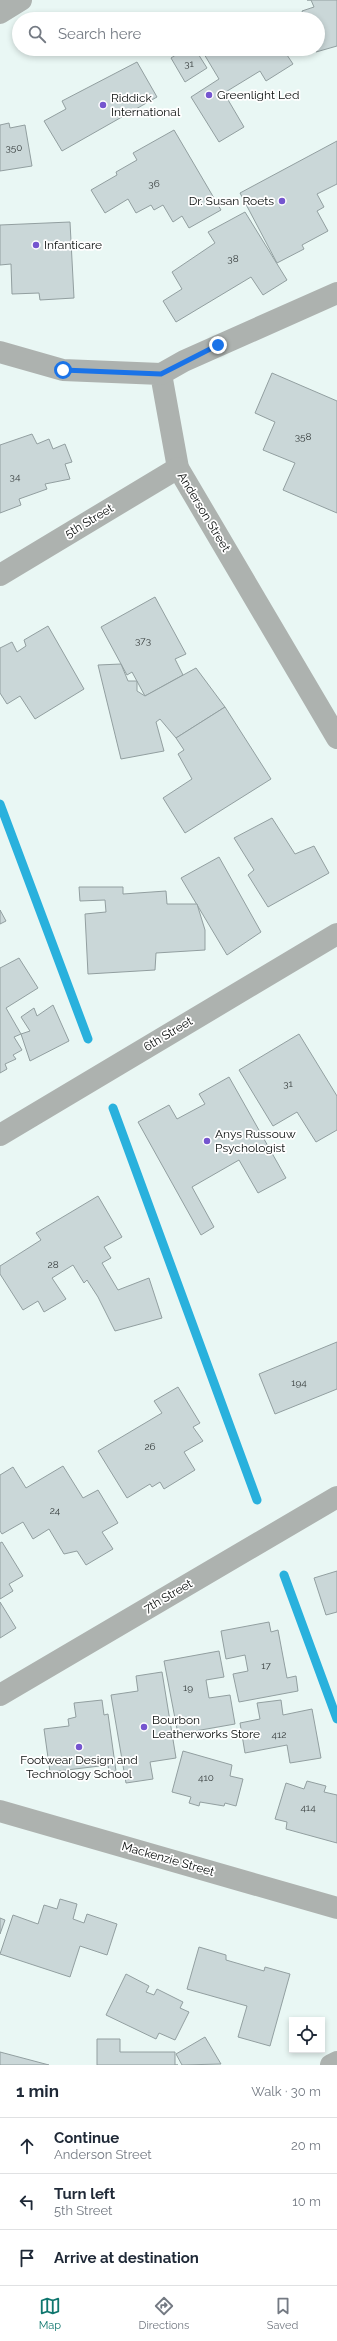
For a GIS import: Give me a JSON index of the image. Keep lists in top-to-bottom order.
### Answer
{
  "streets": {
    "street": [
      "Anderson Street",
      "5th Street",
      "6th Street",
      "7th Street",
      "Mackenzie Street"
    ]
  },
  "crossings": [
    ["Anderson Street", "5th Street"]
  ],
  "places": [
    "Greenlight Led",
    "Riddick International",
    "Dr. Susan Roets",
    "Infanticare",
    "Anys Russouw Psychologist",
    "Bourbon Leatherworks Store",
    "Footwear Design and Technology School"
  ],
  "house_numbers": [
    "31",
    "350",
    "36",
    "38",
    "358",
    "34",
    "373",
    "31",
    "28",
    "194",
    "26",
    "24",
    "17",
    "19",
    "412",
    "410",
    "414"
  ],
  "page": {
    "search": "Search here",
    "heading": ["1 min", "Walk · 30 m"],
    "list": [
      ["Continue", "Anderson Street", "20 m"],
      ["Turn left", "5th Street", "10 m"],
      "Arrive at destination"
    ],
    "nav": ["Map", "Directions", "Saved"]
  }
}
